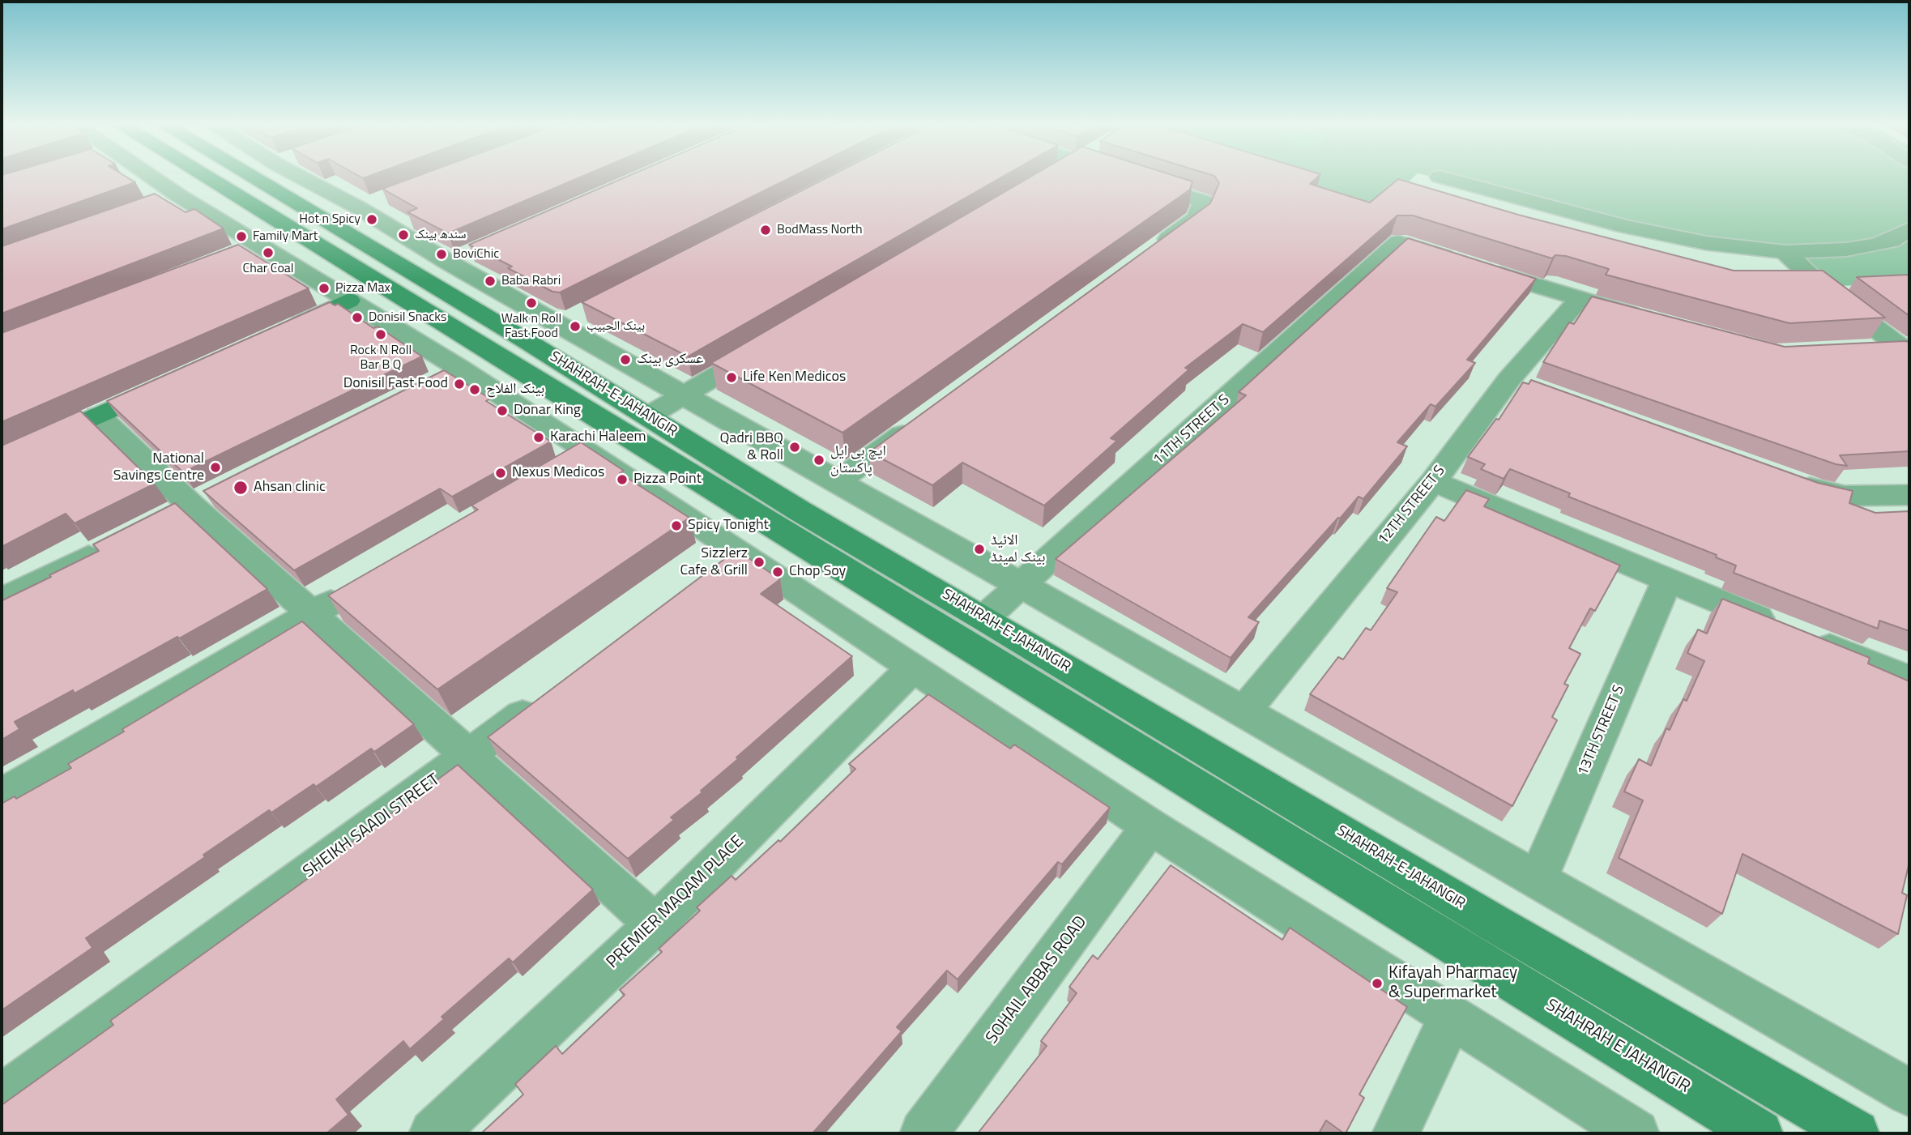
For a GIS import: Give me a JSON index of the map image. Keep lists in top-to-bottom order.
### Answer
{
  "streets": {
    "main road": ["SHAHRAH-E-JAHANGIR", "SHAHRAH E JAHANGIR"],
    "street": [
      "11TH STREET S",
      "12TH STREET S",
      "13TH STREET S",
      "SHEIKH SAADI STREET",
      "PREMIER MAQAM PLACE",
      "SOHAIL ABBAS ROAD"
    ]
  },
  "crossings": [
    ["SHAHRAH-E-JAHANGIR", "11TH STREET S"],
    ["SHAHRAH-E-JAHANGIR", "SHAHRAH E JAHANGIR"],
    ["11TH STREET S", "12TH STREET S"]
  ],
  "places": [
    "Hot n Spicy",
    "BodMass North",
    "سندھ بینک",
    "Family Mart",
    "Char Coal",
    "BoviChic",
    "Baba Rabri",
    "Pizza Max",
    "Walk n Roll Fast Food",
    "Donisil Snacks",
    "بينک الحبيب",
    "Rock N Roll Bar B Q",
    "عسکری بینک",
    "Life Ken Medicos",
    "Donisil Fast Food",
    "بینک الفلاح",
    "Donar King",
    "Karachi Haleem",
    "Qadri BBQ & Roll",
    "ایچ بی ایل پاکستان",
    "National Savings Centre",
    "Nexus Medicos",
    "Pizza Point",
    "Ahsan clinic",
    "Spicy Tonight",
    "الائیڈ بینک لمیٹڈ",
    "Sizzlerz Cafe & Grill",
    "Chop Soy",
    "Kifayah Pharmacy & Supermarket"
  ]
}
